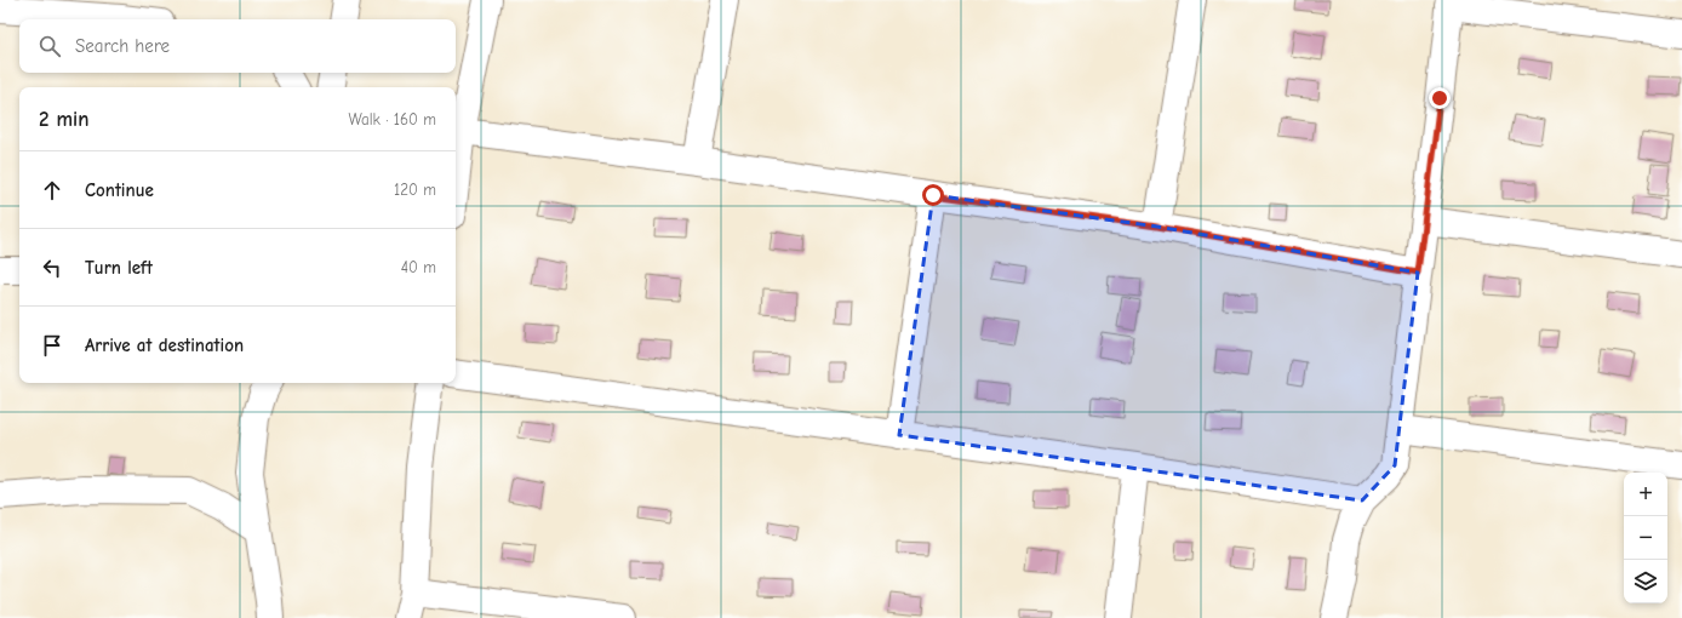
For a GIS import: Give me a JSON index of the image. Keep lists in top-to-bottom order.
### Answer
{
  "page": {
    "search": "Search here",
    "heading": ["2 min", "Walk · 160 m"],
    "list": [
      ["Continue", "120 m"],
      ["Turn left", "40 m"],
      "Arrive at destination"
    ],
    "map_buttons": ["+", "−"]
  }
}
